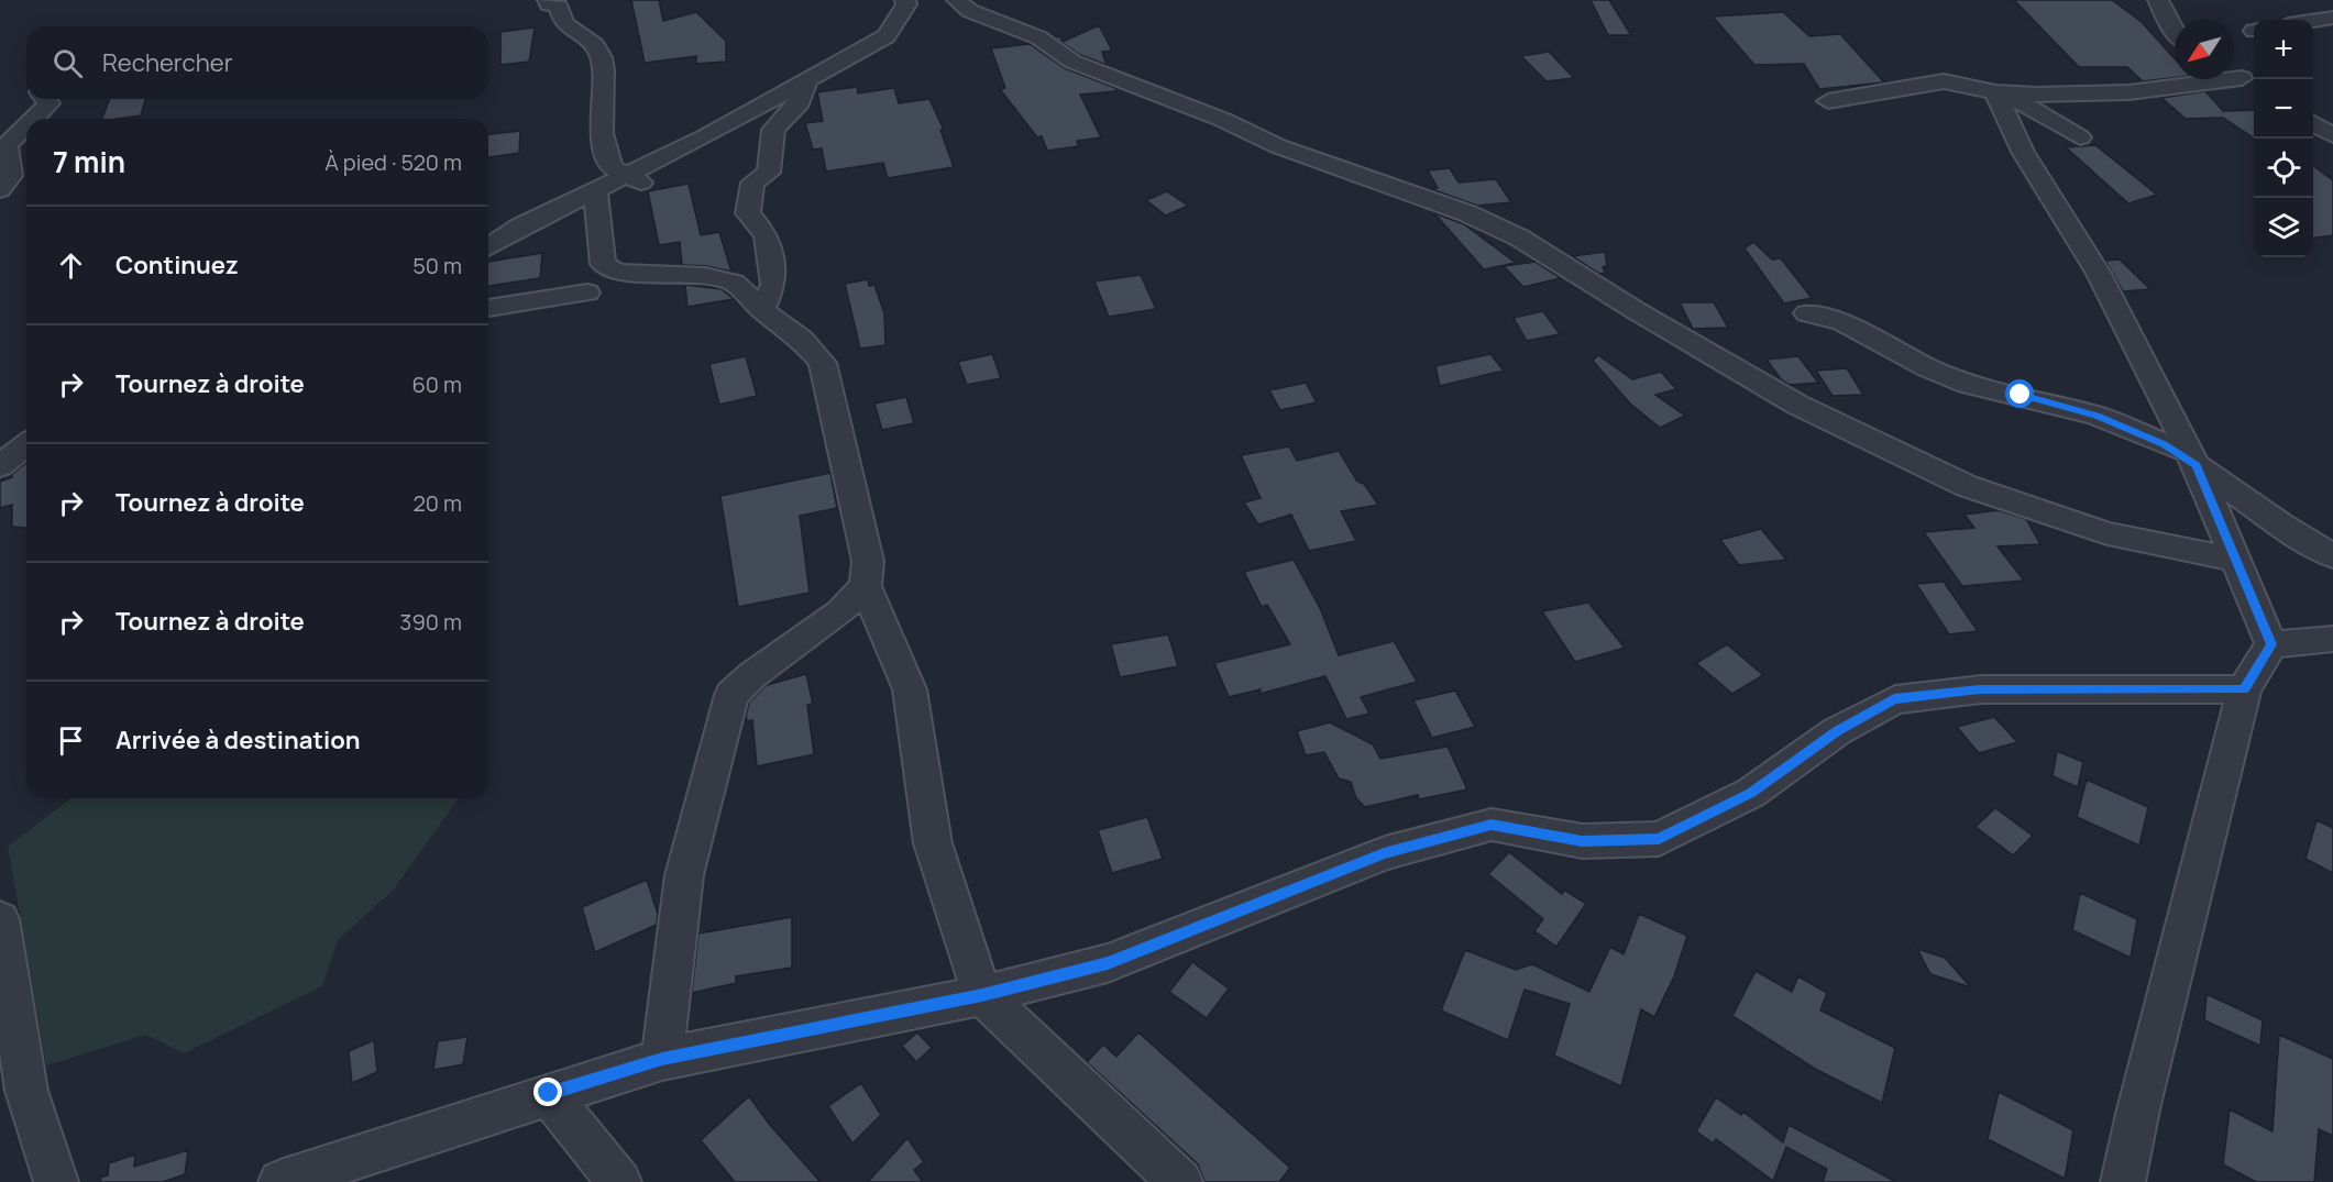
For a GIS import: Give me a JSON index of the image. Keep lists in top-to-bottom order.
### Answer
{
  "north": "bottom left",
  "page": {
    "map_buttons": ["+", "−"],
    "search": "Rechercher",
    "heading": ["7 min", "À pied · 520 m"],
    "list": [
      ["Continuez", "50 m"],
      ["Tournez à droite", "60 m"],
      ["Tournez à droite", "20 m"],
      ["Tournez à droite", "390 m"],
      "Arrivée à destination"
    ]
  }
}
